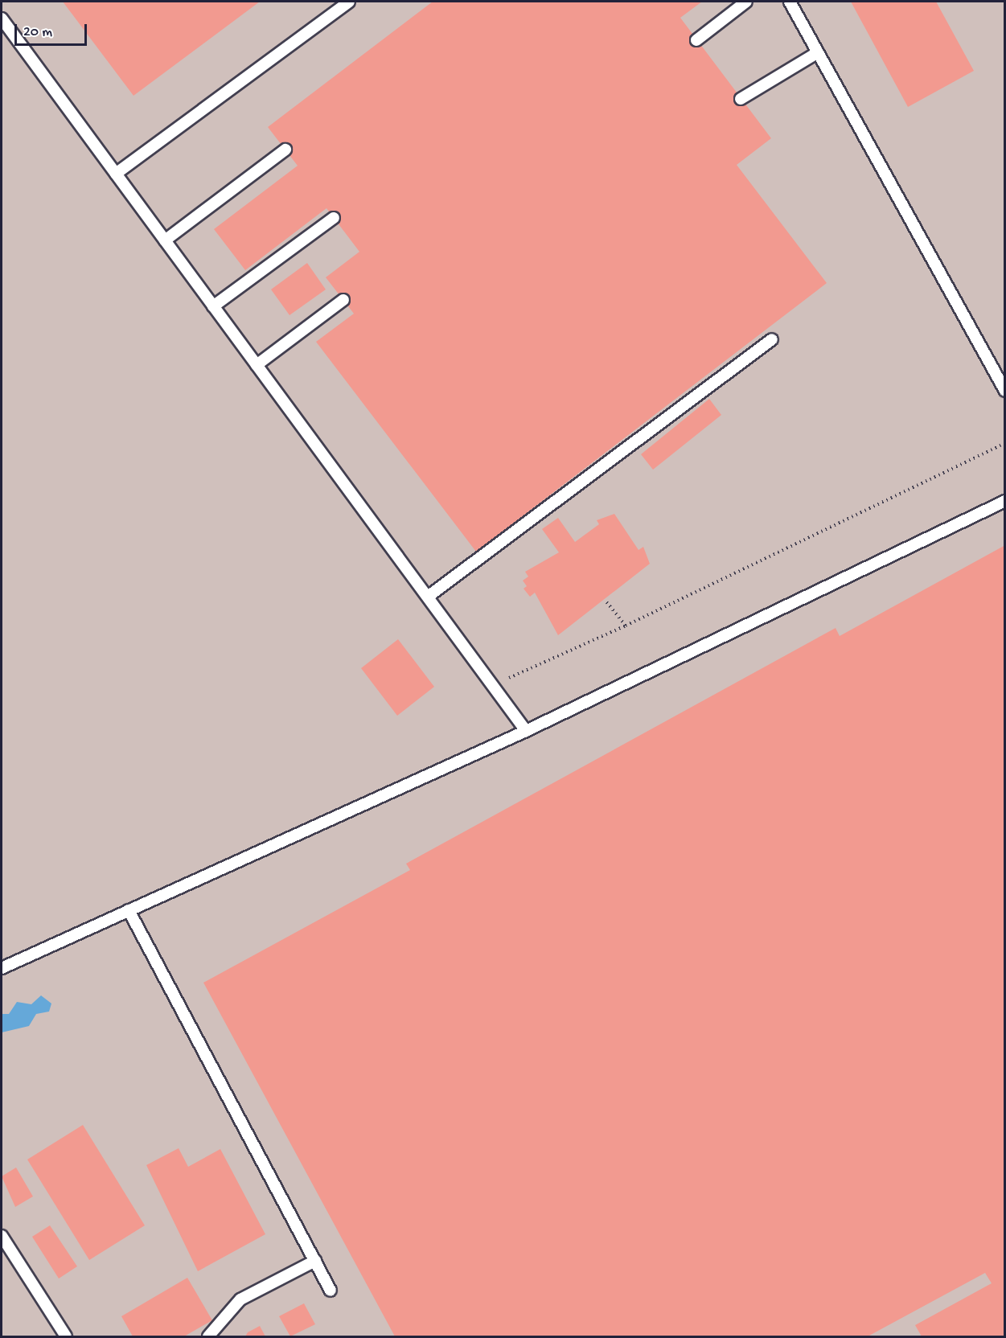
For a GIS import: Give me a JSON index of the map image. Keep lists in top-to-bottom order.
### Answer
{
  "scale_bar": "20 m"
}
